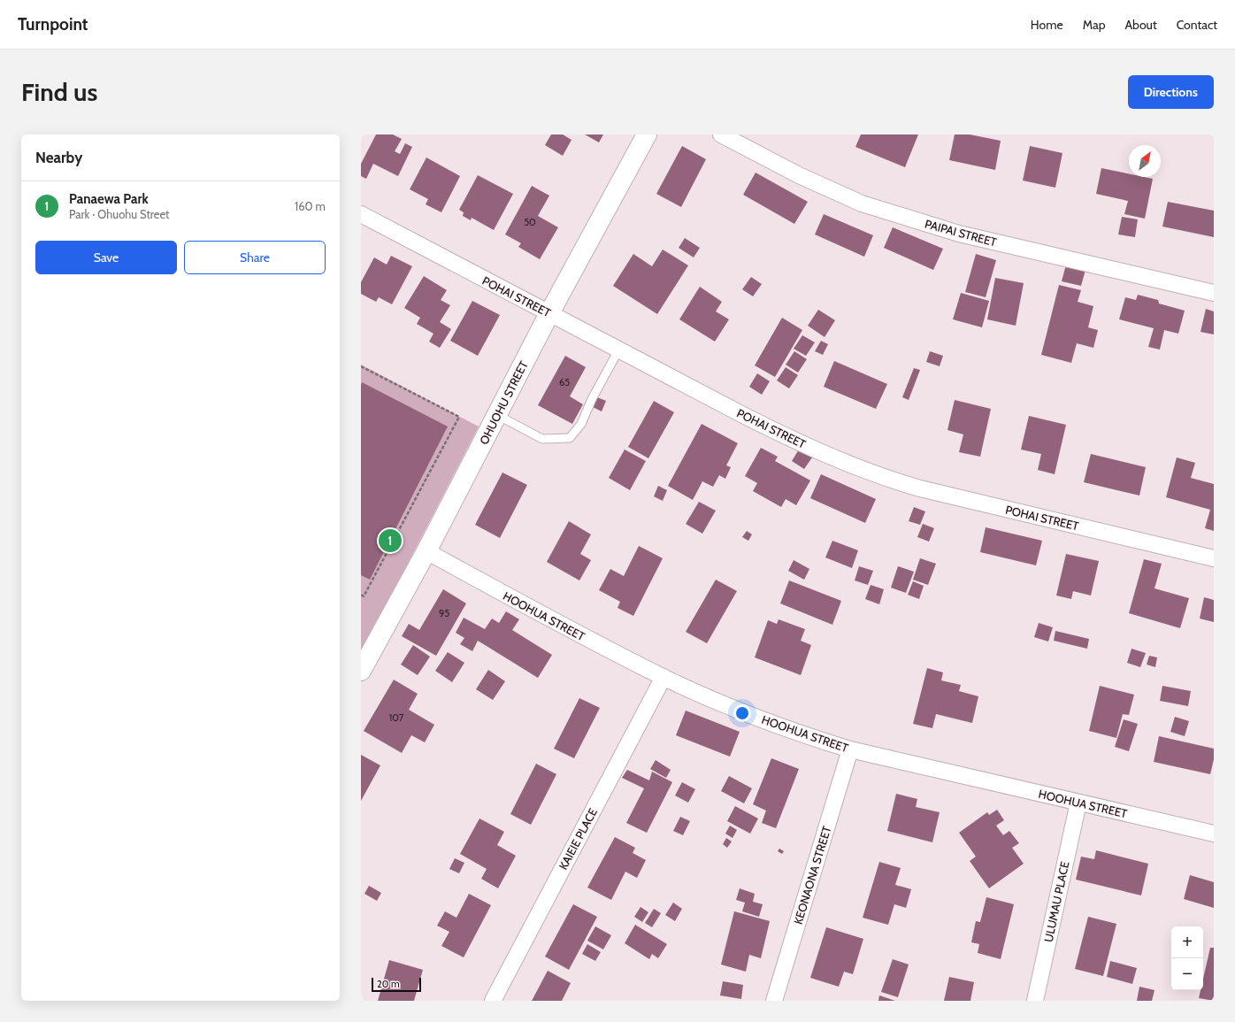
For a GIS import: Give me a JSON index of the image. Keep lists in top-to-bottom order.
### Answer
{
  "streets": {
    "street": [
      "PAIPAI STREET",
      "POHAI STREET",
      "OHUOHU STREET",
      "HOOHUA STREET",
      "KAIEIE PLACE",
      "KEONAONA STREET",
      "ULUMAU PLACE"
    ]
  },
  "crossings": [
    ["POHAI STREET", "OHUOHU STREET"],
    ["OHUOHU STREET", "HOOHUA STREET"],
    ["HOOHUA STREET", "KAIEIE PLACE"],
    ["HOOHUA STREET", "KEONAONA STREET"],
    ["HOOHUA STREET", "ULUMAU PLACE"]
  ],
  "house_numbers": [
    "50",
    "65",
    "95",
    "107"
  ],
  "scale_bar": "20 m",
  "north": "top right",
  "page": {
    "header": "Turnpoint",
    "nav": [
      "Home",
      "Map",
      "About",
      "Contact"
    ],
    "buttons": [
      "Directions",
      ["Save", "Share"]
    ],
    "title": "Find us",
    "heading": "Nearby",
    "list": [
      {
        "mark": "1",
        "name": "Panaewa Park",
        "note": "Park · Ohuohu Street",
        "value": "160 m"
      }
    ],
    "pins": "1",
    "map_buttons": ["+", "−"],
    "scale": "20 m"
  }
}
